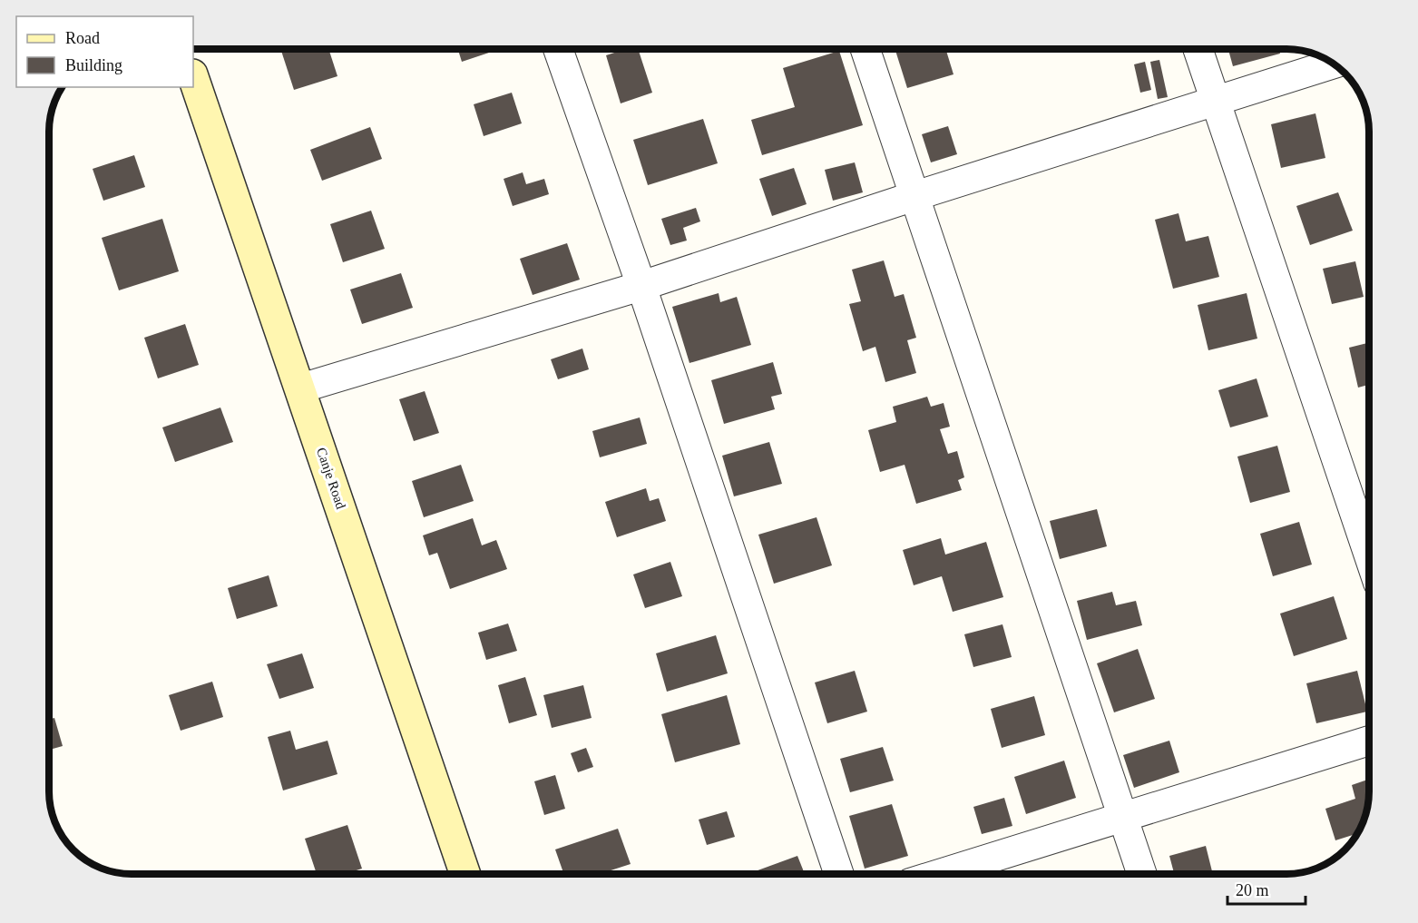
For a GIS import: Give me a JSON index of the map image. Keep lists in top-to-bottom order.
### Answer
{
  "streets": {
    "street": ["Canje Road"]
  },
  "legend": ["Road", "Building"],
  "scale_bar": "20 m"
}
